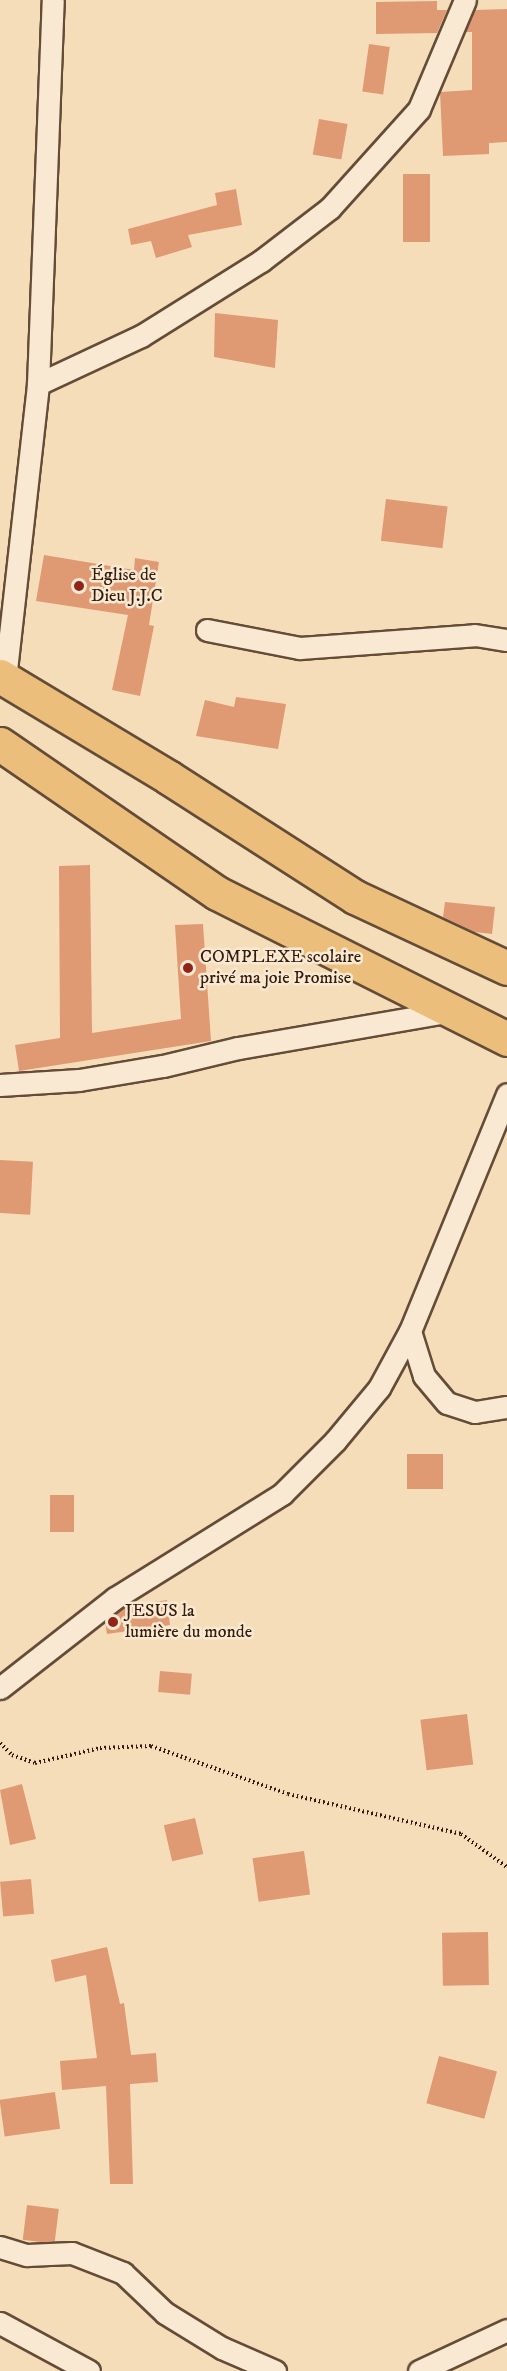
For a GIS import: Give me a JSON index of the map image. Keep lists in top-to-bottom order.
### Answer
{
  "places": ["Église de Dieu J.J.C", "COMPLEXE scolaire privé ma joie Promise", "JESUS la lumière du monde"]
}
